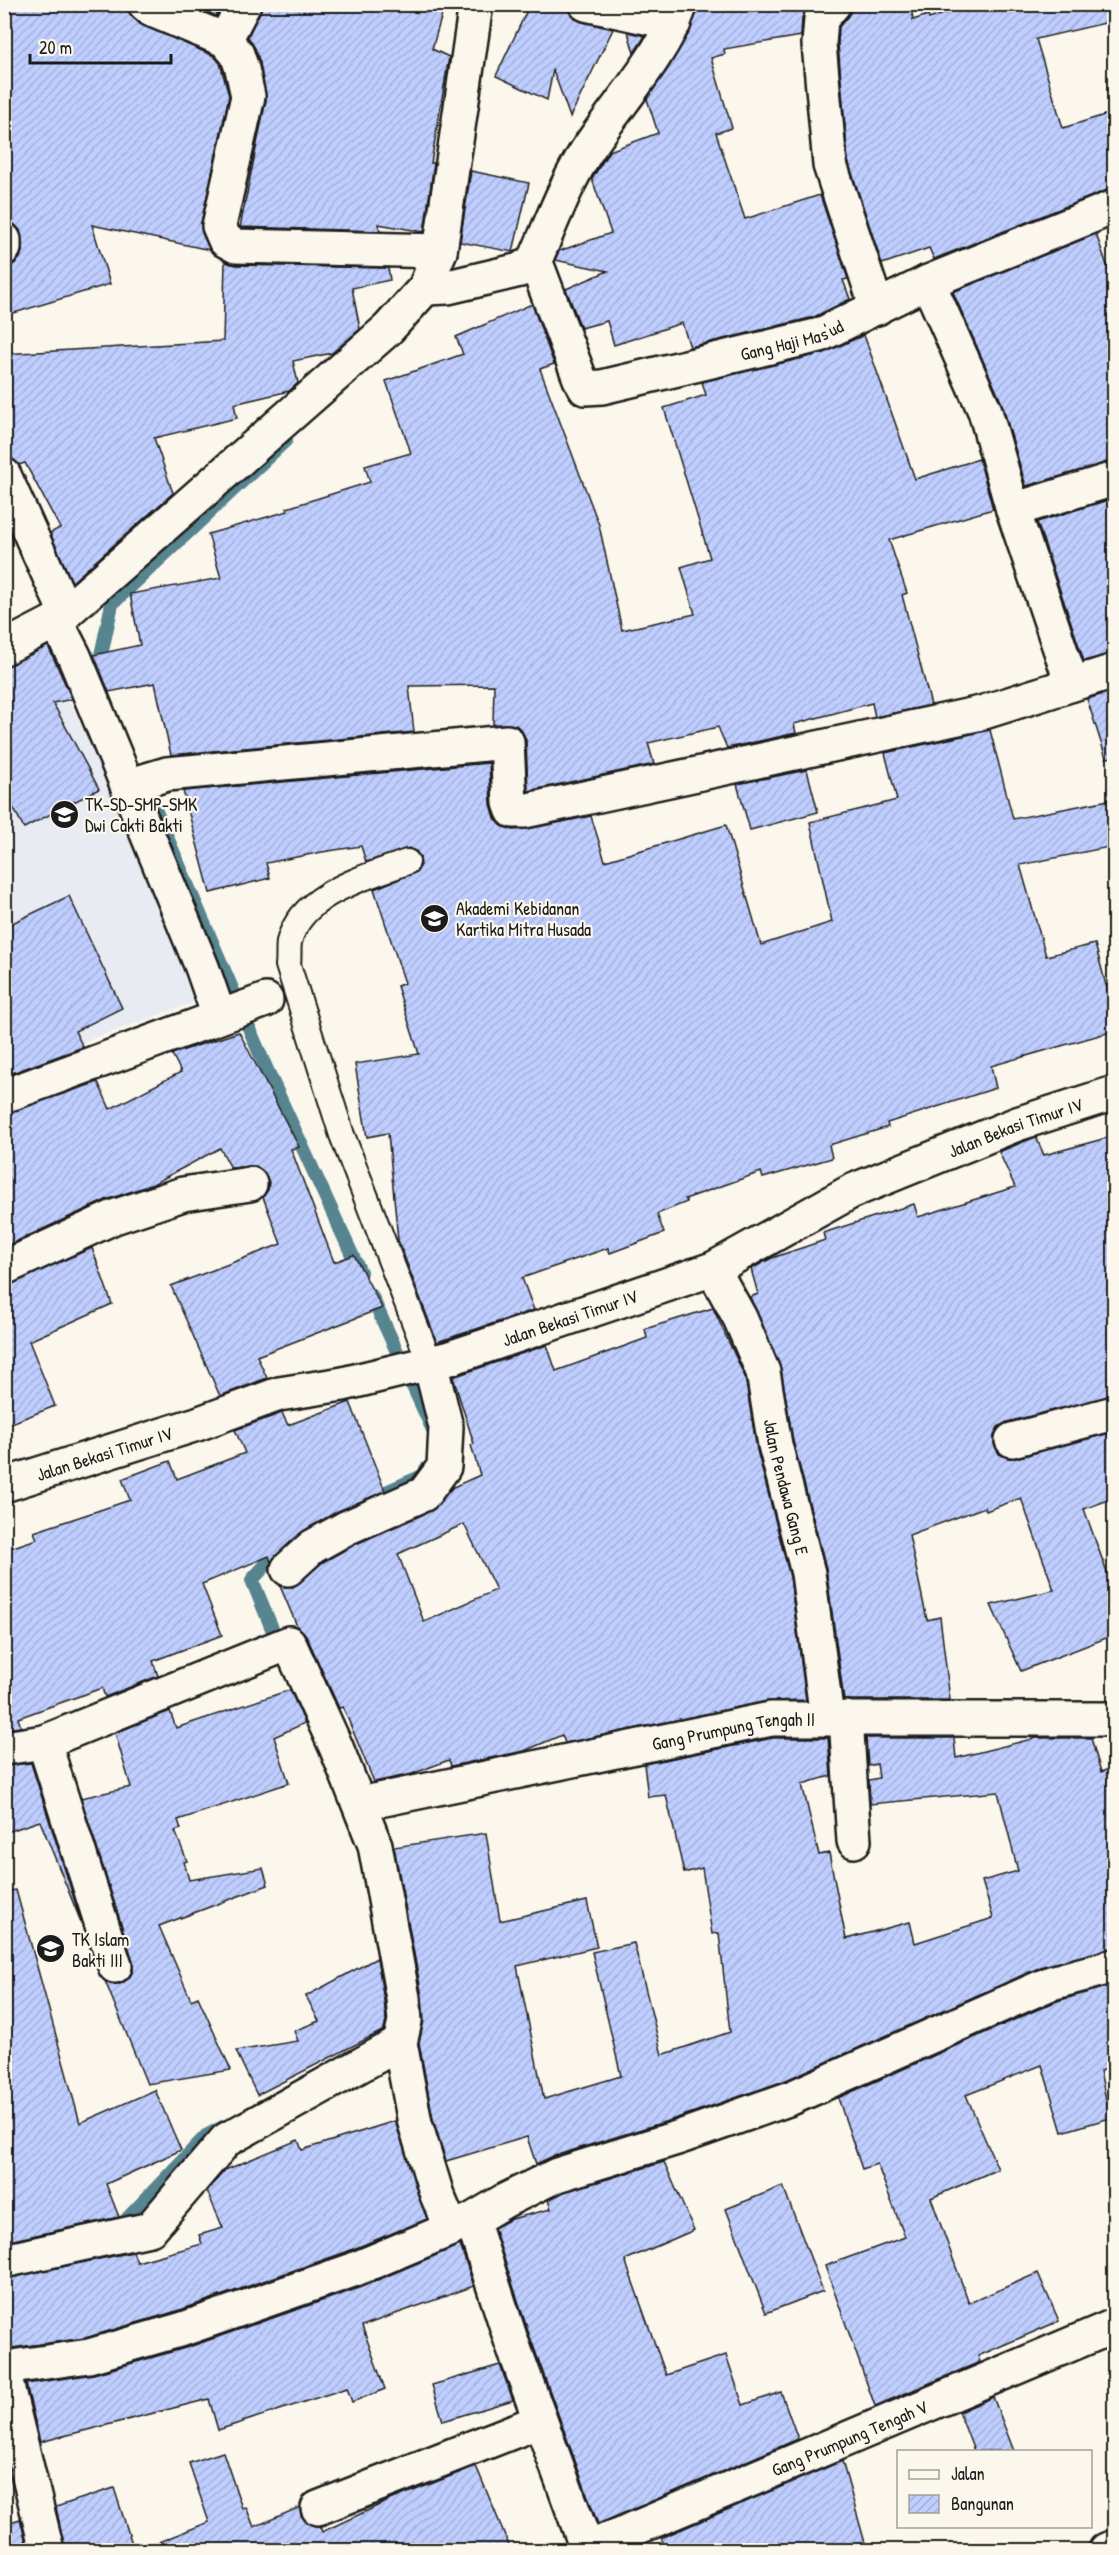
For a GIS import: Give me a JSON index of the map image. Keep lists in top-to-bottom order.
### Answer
{
  "streets": {
    "street": [
      "Gang Haji Mas'ud",
      "Jalan Bekasi Timur IV",
      "Jalan Pendawa Gang E",
      "Gang Prumpung Tengah II",
      "Gang Prumpung Tengah V"
    ]
  },
  "crossings": [
    ["Jalan Bekasi Timur IV", "Jalan Pendawa Gang E"],
    ["Jalan Pendawa Gang E", "Gang Prumpung Tengah II"]
  ],
  "places": {
    "school or university": ["TK-SD-SMP-SMK Dwi Cakti Bakti", "Akademi Kebidanan Kartika Mitra Husada", "TK Islam Bakti III"]
  },
  "legend": ["Jalan", "Bangunan"],
  "scale_bar": "20 m"
}
